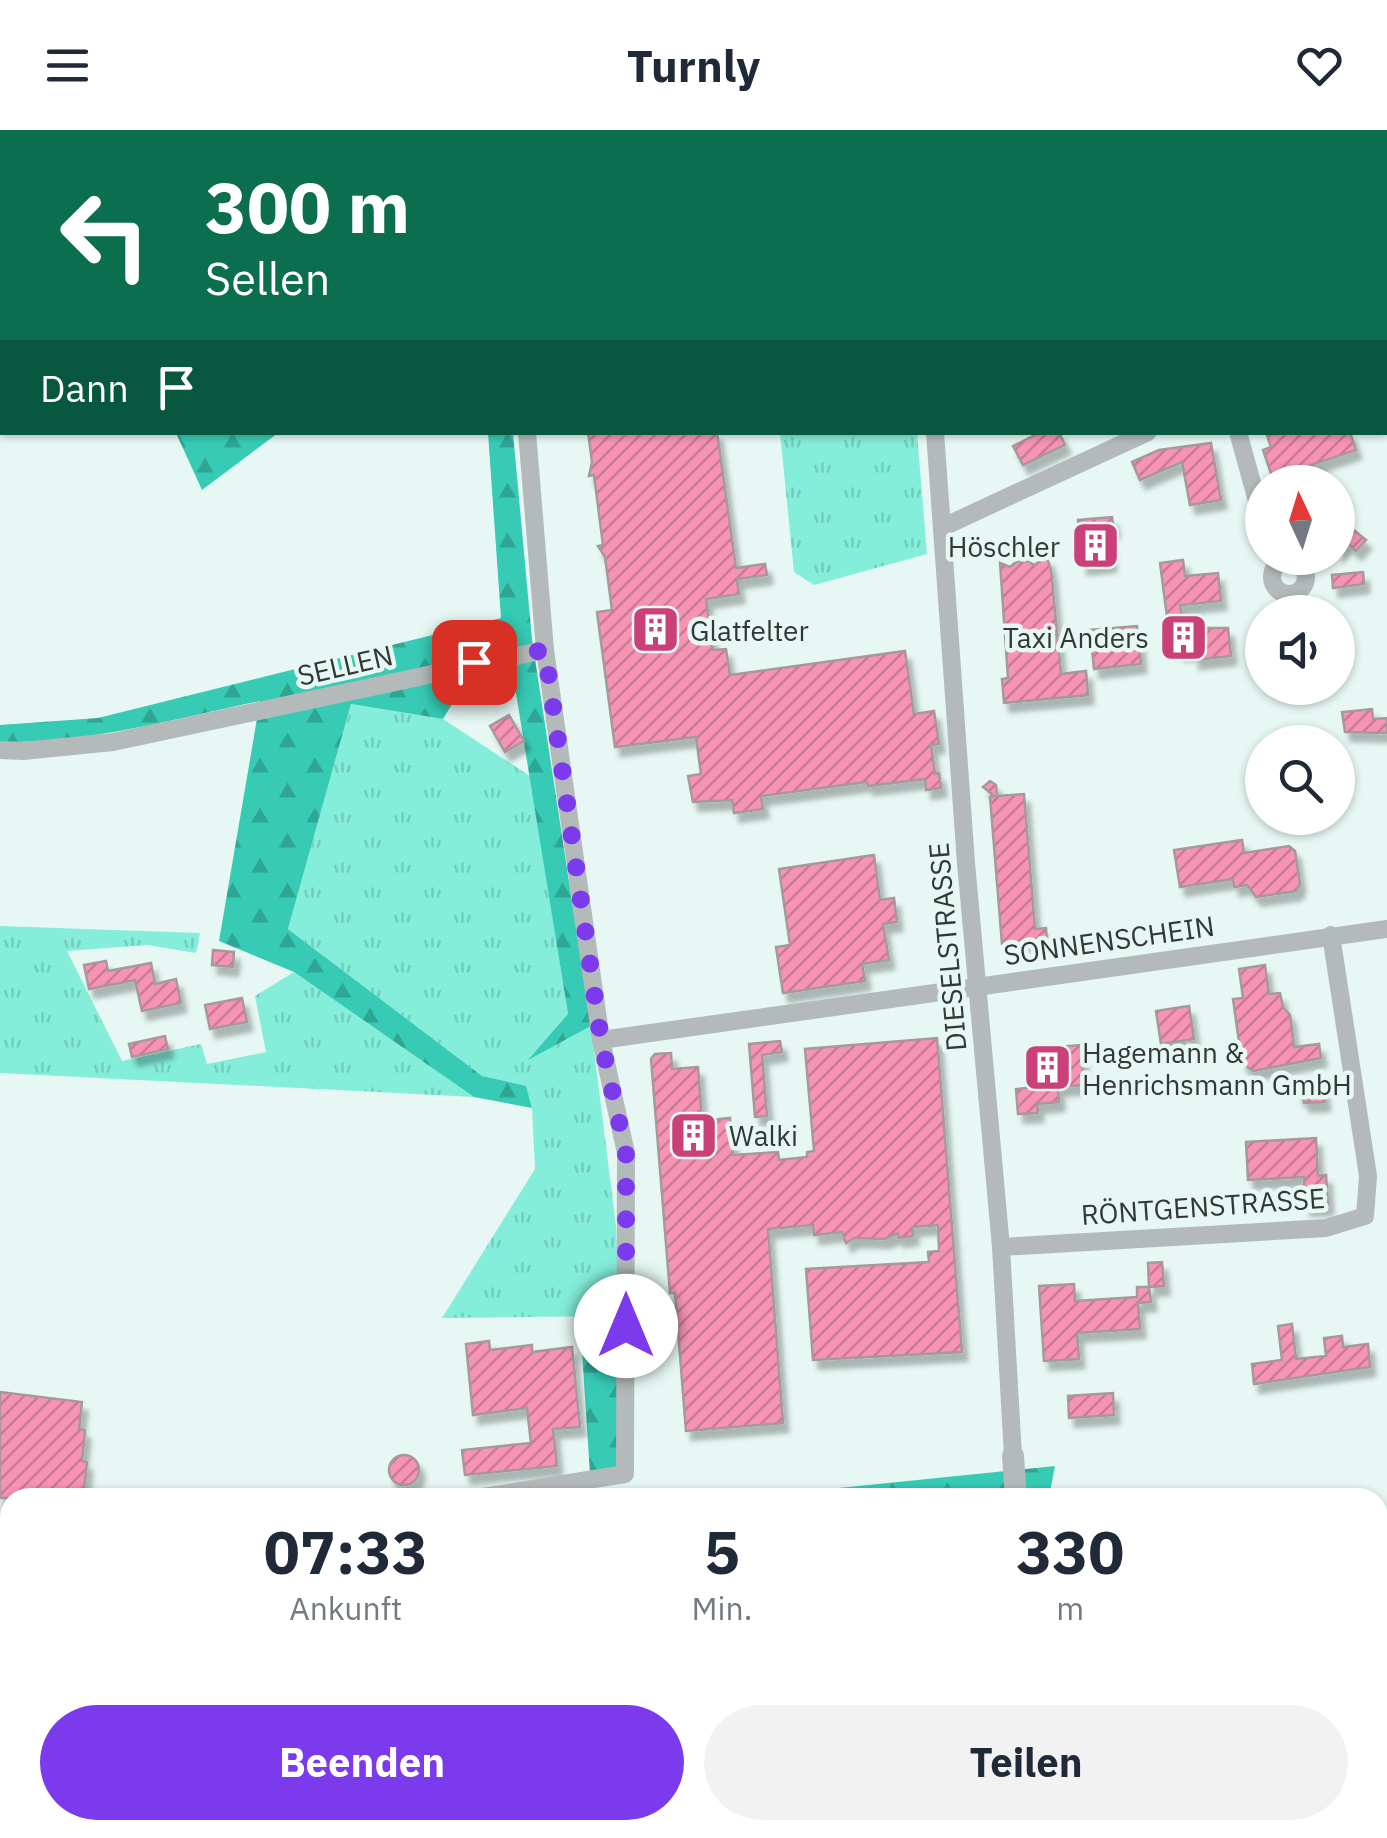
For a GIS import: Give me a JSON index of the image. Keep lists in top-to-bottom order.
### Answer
{
  "streets": {
    "street": [
      "SELLEN",
      "SONNENSCHEIN",
      "DIESELSTRASSE",
      "RÖNTGENSTRASSE"
    ]
  },
  "crossings": [
    ["SONNENSCHEIN", "DIESELSTRASSE"],
    ["SONNENSCHEIN", "RÖNTGENSTRASSE"],
    ["DIESELSTRASSE", "RÖNTGENSTRASSE"]
  ],
  "places": {
    "building": [
      "Höschler",
      "Glatfelter",
      "Taxi Anders",
      "Hagemann & Henrichsmann GmbH",
      "Walki"
    ]
  },
  "north": "top",
  "page": {
    "header": "Turnly",
    "turn": ["300 m", "Sellen"],
    "then": "Dann",
    "eta": [
      "07:33",
      "Ankunft",
      "5",
      "Min.",
      "330",
      "m"
    ],
    "buttons": ["Beenden", "Teilen"]
  }
}
